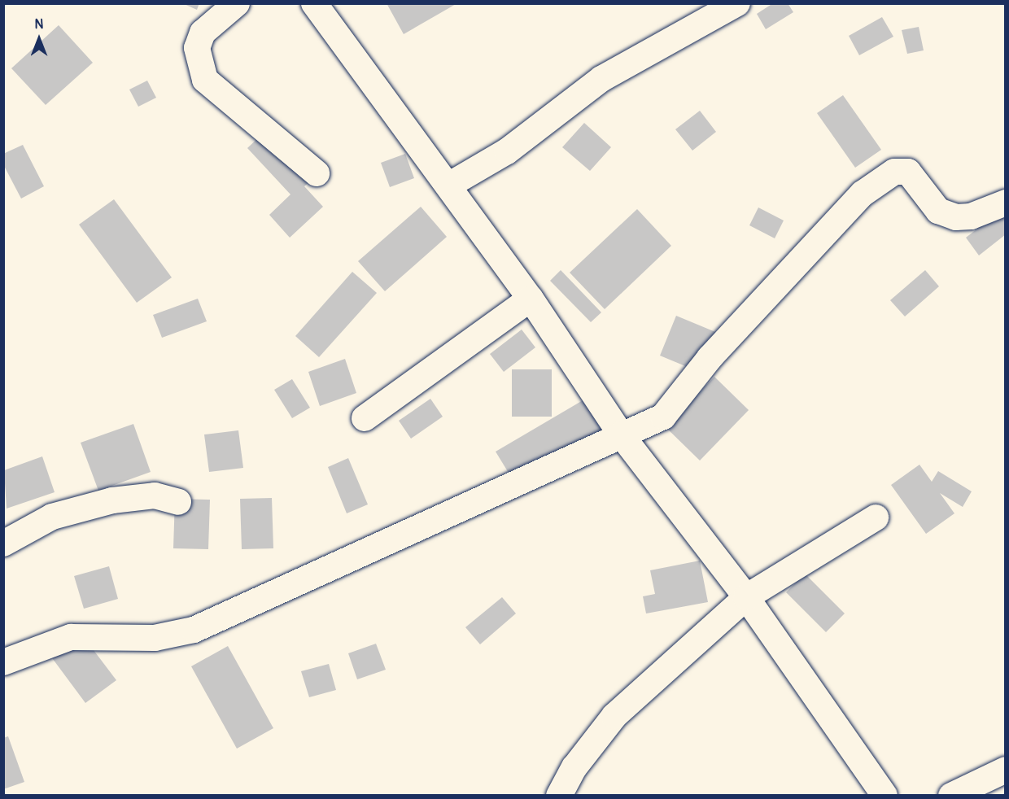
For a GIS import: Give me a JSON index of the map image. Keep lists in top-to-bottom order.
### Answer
{
  "north": "top"
}
